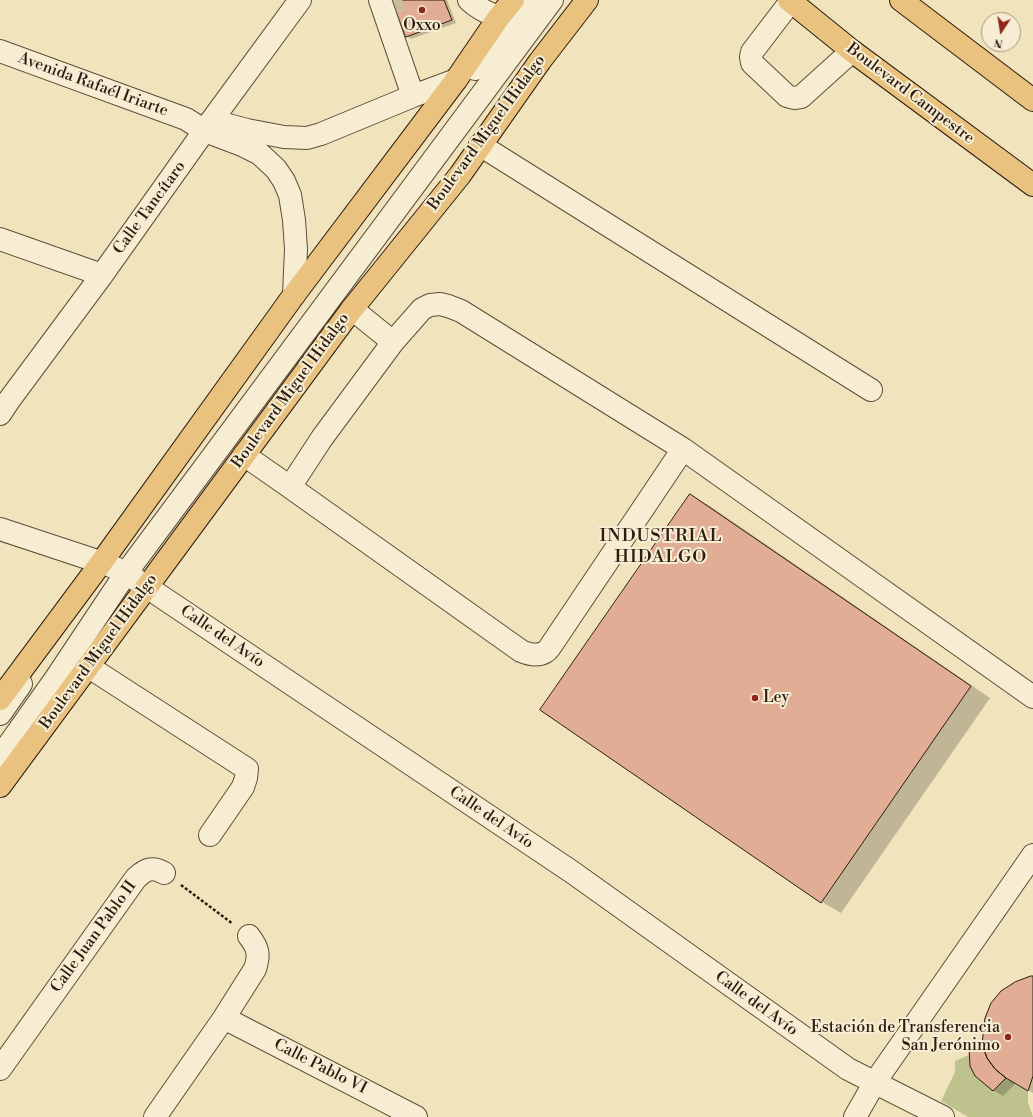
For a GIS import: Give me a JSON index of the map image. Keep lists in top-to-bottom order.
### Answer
{
  "streets": {
    "main road": ["Boulevard Campestre", "Boulevard Miguel Hidalgo"],
    "street": [
      "Avenida Rafaél Iriarte",
      "Calle Tancítaro",
      "Calle del Avío",
      "Calle Juan Pablo II",
      "Calle Pablo VI"
    ]
  },
  "crossings": [
    ["Avenida Rafaél Iriarte", "Calle Tancítaro"],
    ["Boulevard Miguel Hidalgo", "Calle del Avío"]
  ],
  "districts": ["INDUSTRIAL HIDALGO"],
  "places": ["Oxxo", "Ley", "Estación de Transferencia San Jerónimo"],
  "north": "bottom"
}
